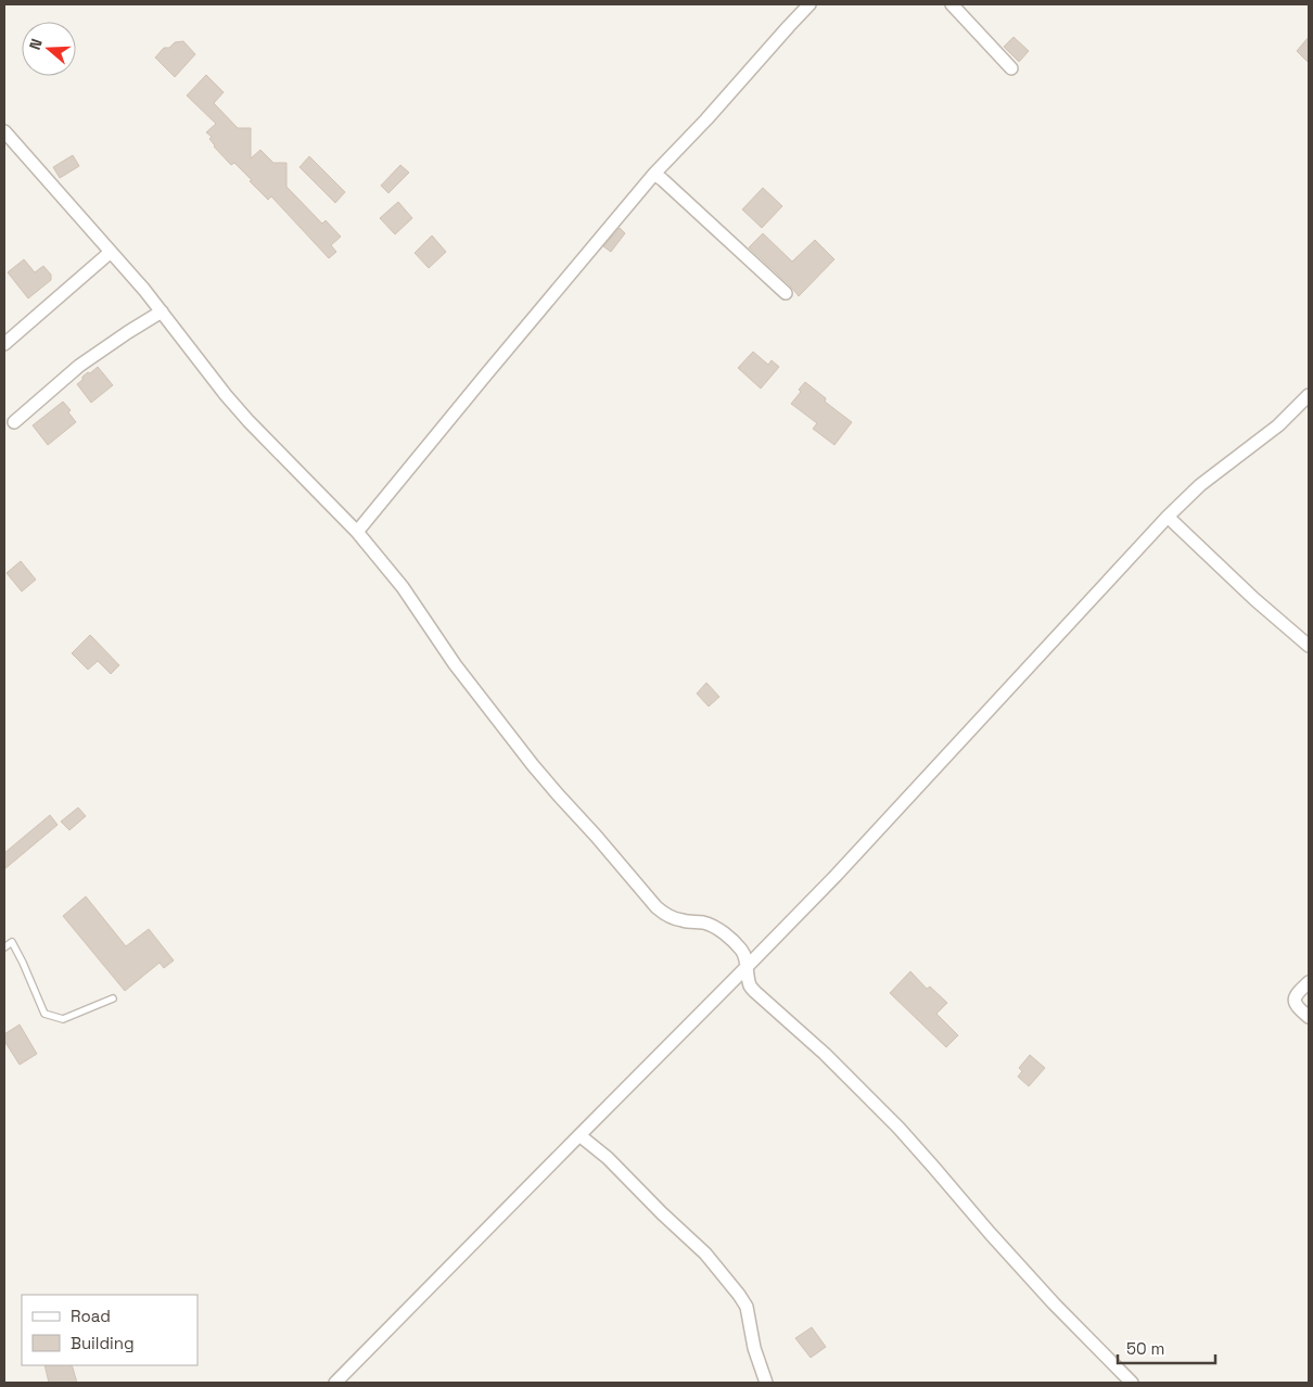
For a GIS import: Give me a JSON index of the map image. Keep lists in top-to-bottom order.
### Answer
{
  "legend": ["Road", "Building"],
  "scale_bar": "50 m",
  "north": "left"
}
